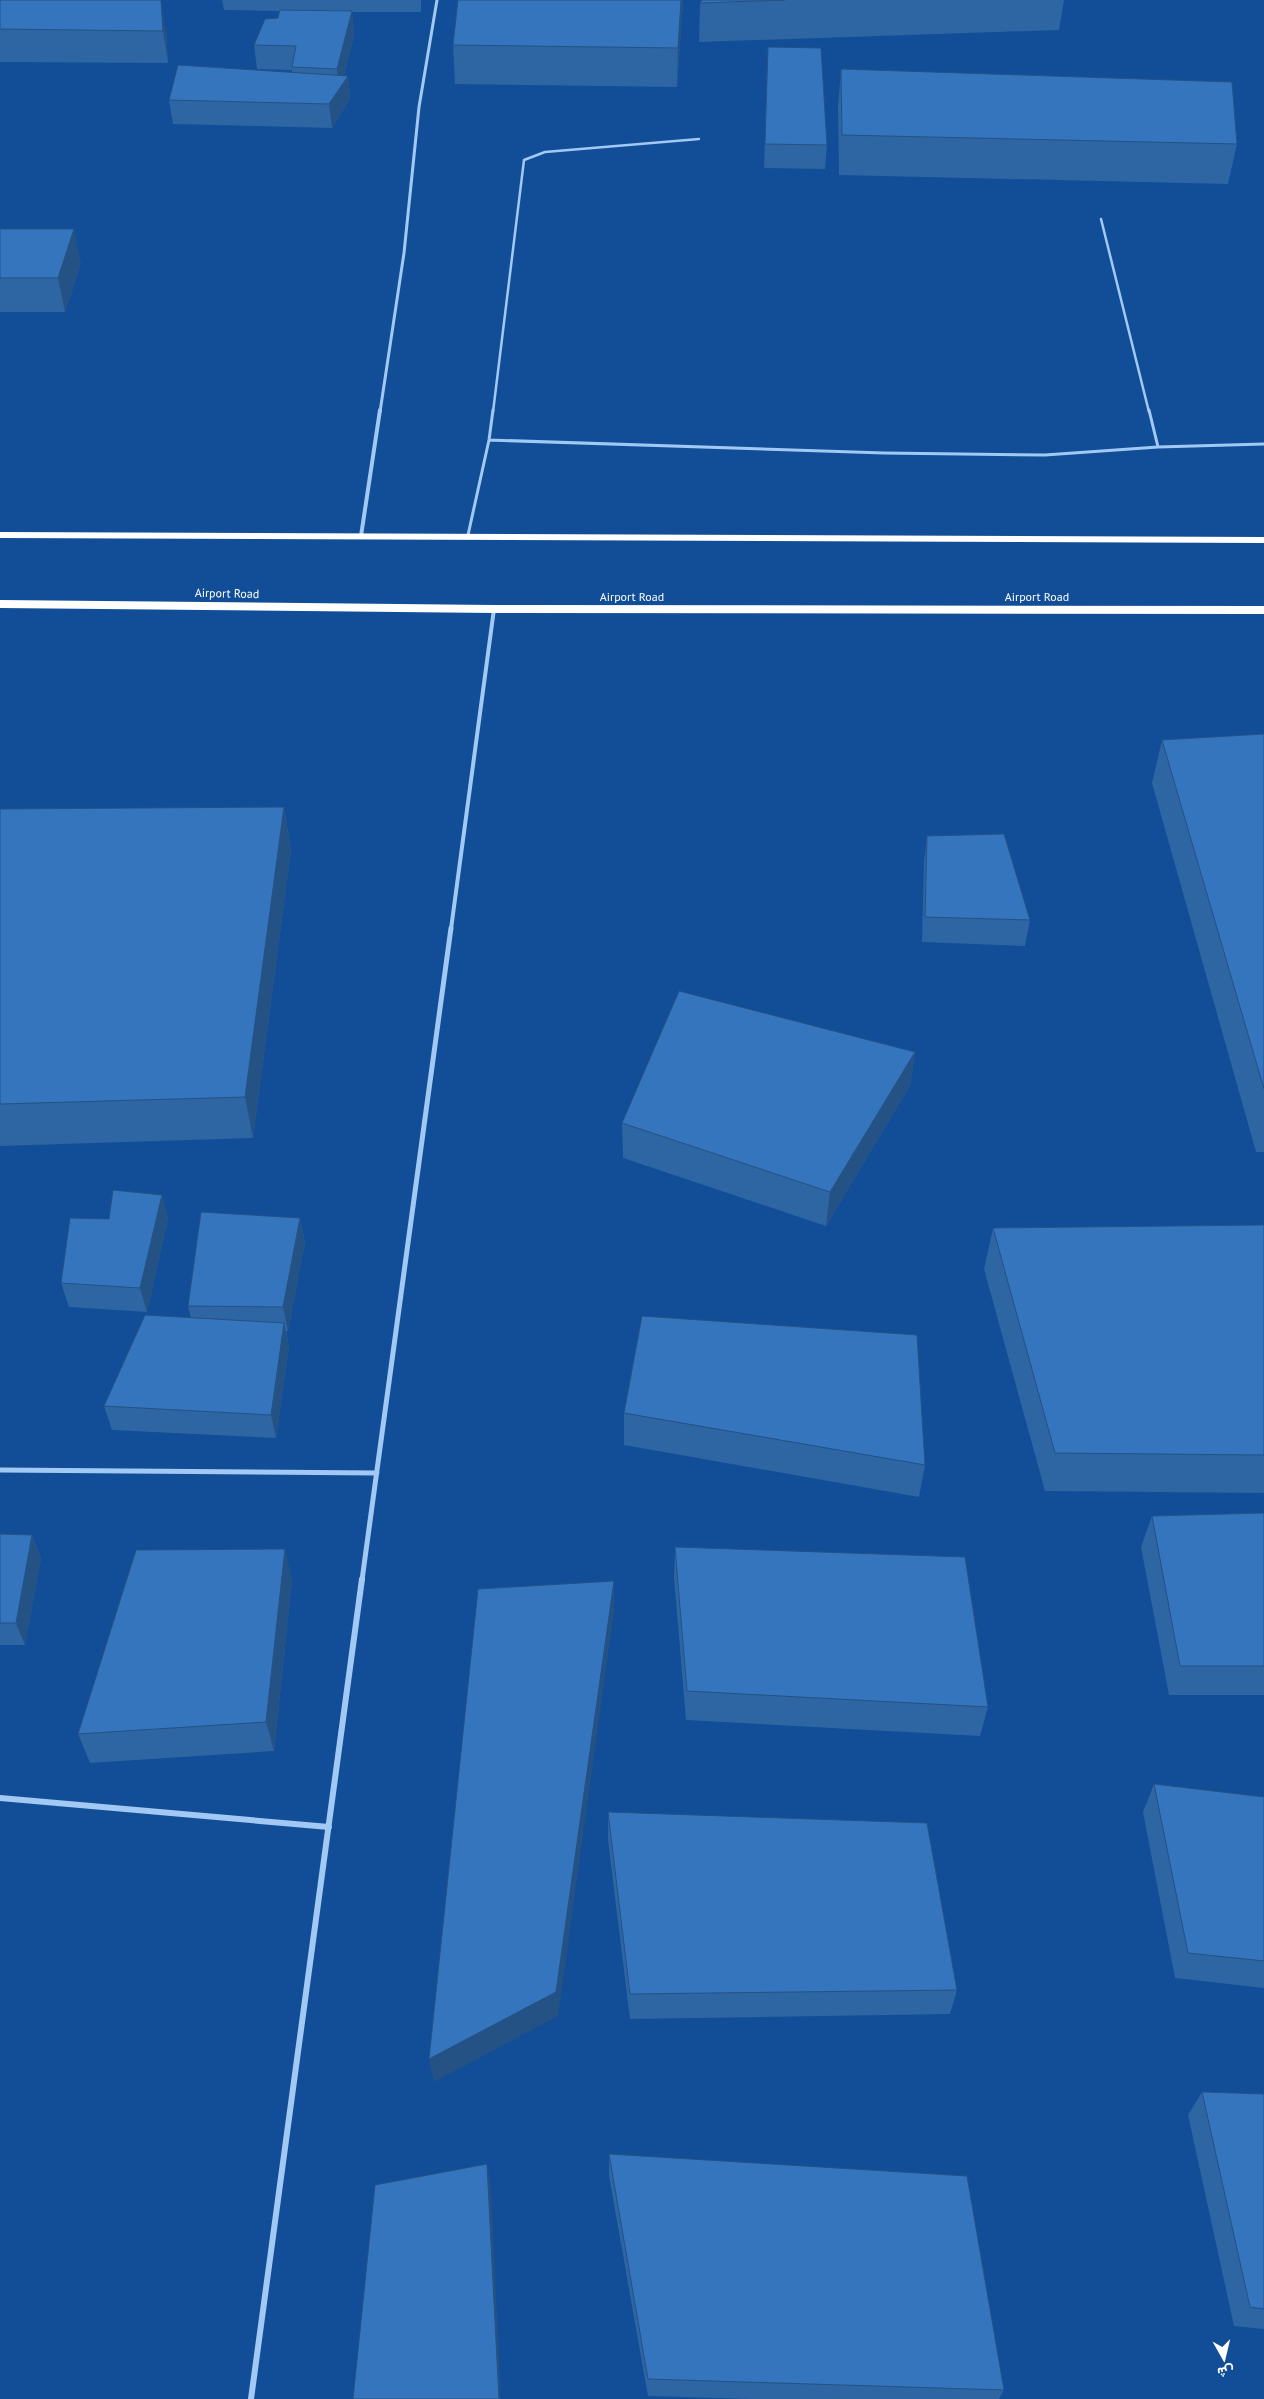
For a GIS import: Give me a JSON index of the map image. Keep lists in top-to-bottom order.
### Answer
{
  "streets": {
    "highway": ["Airport Road"]
  },
  "north": "bottom"
}
